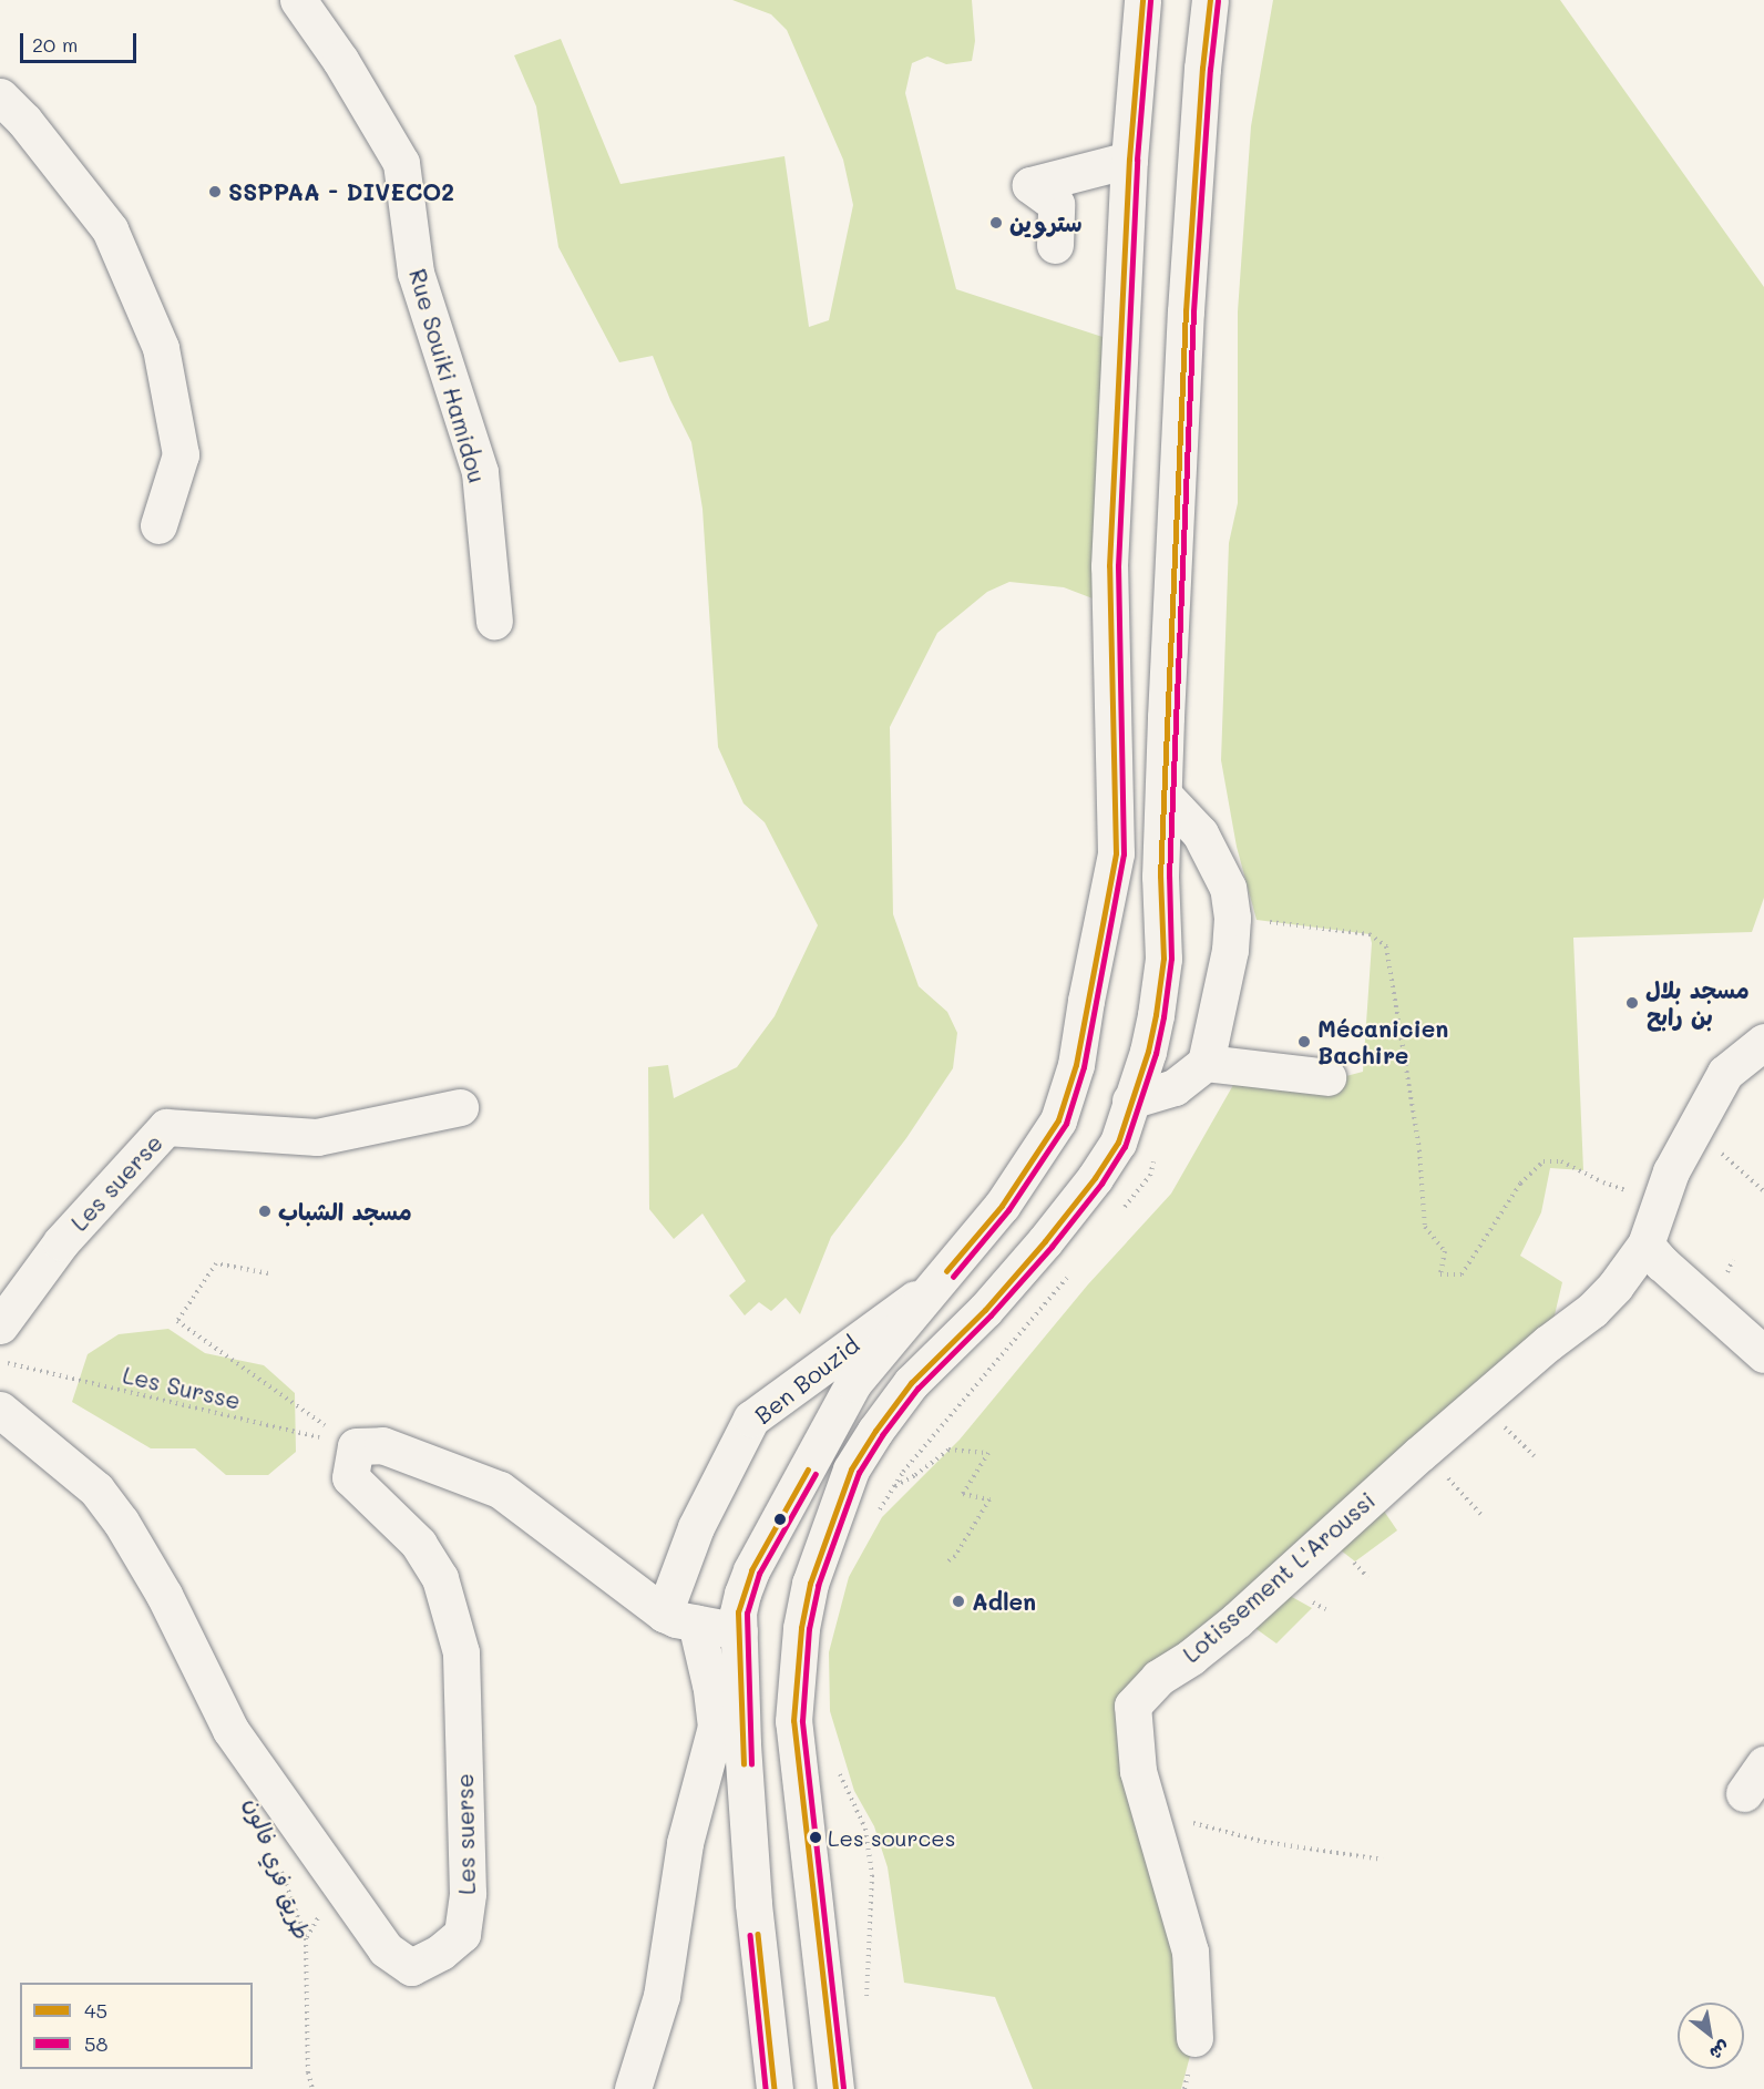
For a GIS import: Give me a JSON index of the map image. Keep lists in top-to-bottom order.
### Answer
{
  "streets": {
    "main road": [
      "Rue Souiki Hamidou",
      "Les suerse",
      "Ben Bouzid",
      "Lotissement L'Aroussi"
    ],
    "path": ["Les Sursse", "طريق فري فالون"]
  },
  "crossings": [
    ["Les suerse", "Les Sursse"]
  ],
  "places": [
    "SSPPAA - DIVECO2",
    "ستروين",
    "مسجد بلال بن رابح",
    "Mécanicien Bachire",
    "مسجد الشباب",
    "Adlen",
    "Les sources"
  ],
  "lines": ["transit line 45", "transit line 58"],
  "legend": ["45", "58"],
  "scale_bar": "20 m",
  "north": "bottom right"
}
